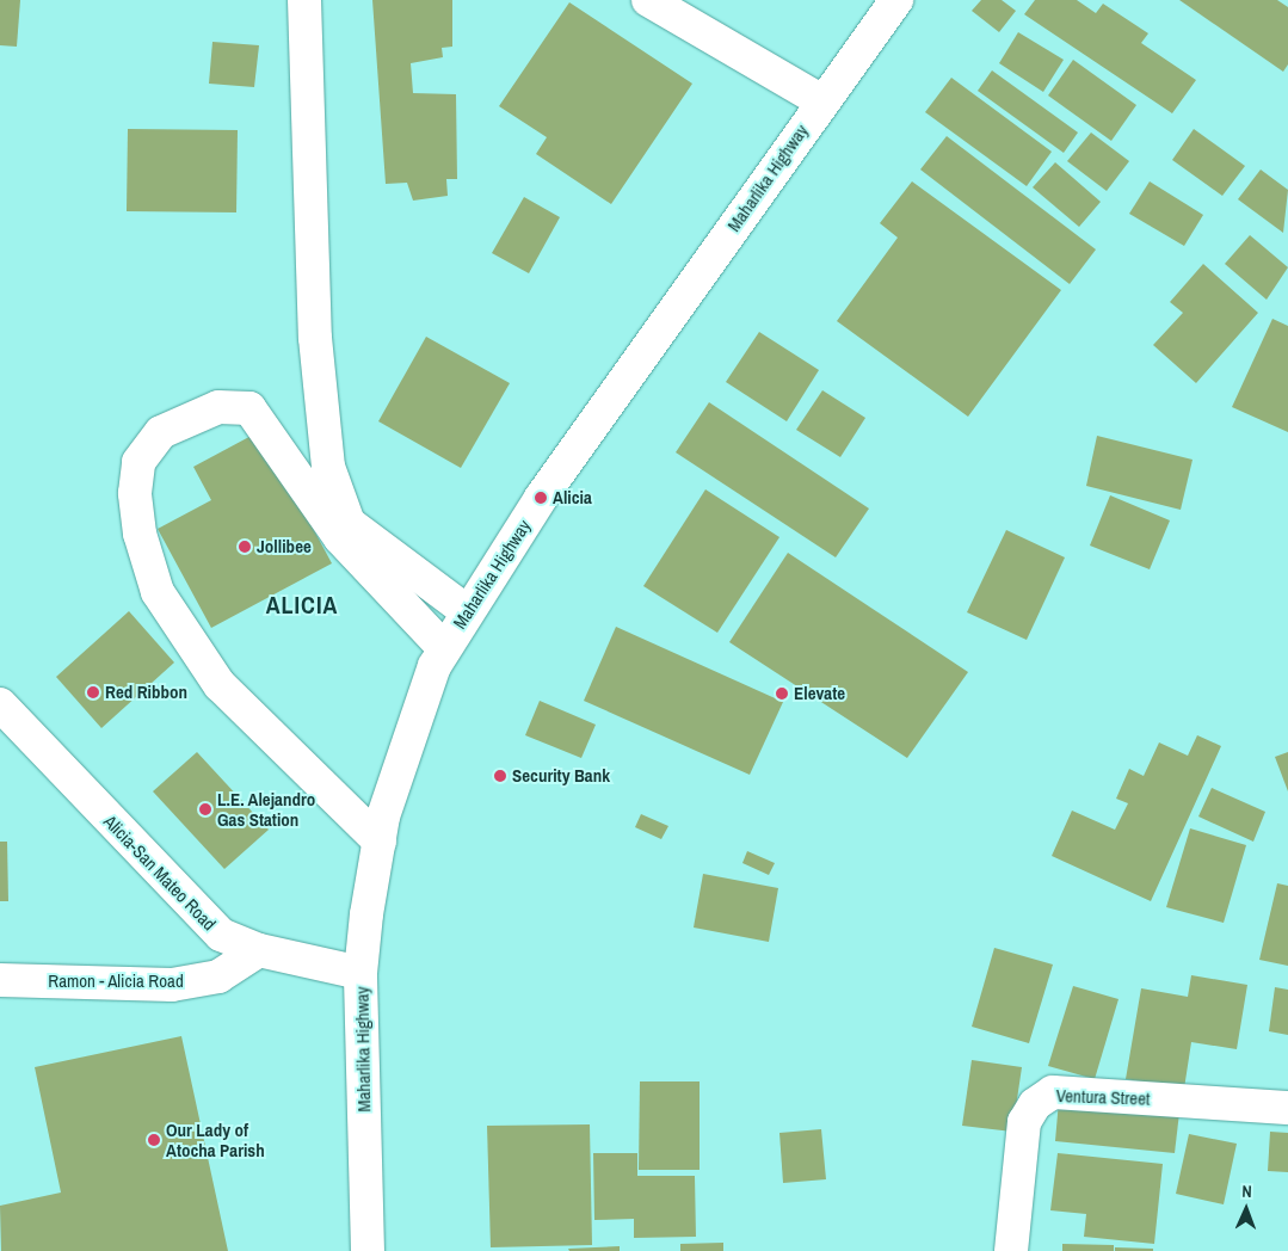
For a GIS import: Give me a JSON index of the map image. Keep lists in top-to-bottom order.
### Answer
{
  "streets": {
    "main road": [
      "Maharlika Highway",
      "Alicia-San Mateo Road",
      "Ramon - Alicia Road",
      "Ventura Street"
    ]
  },
  "crossings": [
    ["Maharlika Highway", "Alicia-San Mateo Road"],
    ["Alicia-San Mateo Road", "Ramon - Alicia Road"]
  ],
  "districts": ["ALICIA"],
  "places": [
    "Alicia",
    "Jollibee",
    "Red Ribbon",
    "Elevate",
    "Security Bank",
    "L.E. Alejandro Gas Station",
    "Our Lady of Atocha Parish"
  ],
  "north": "top"
}
